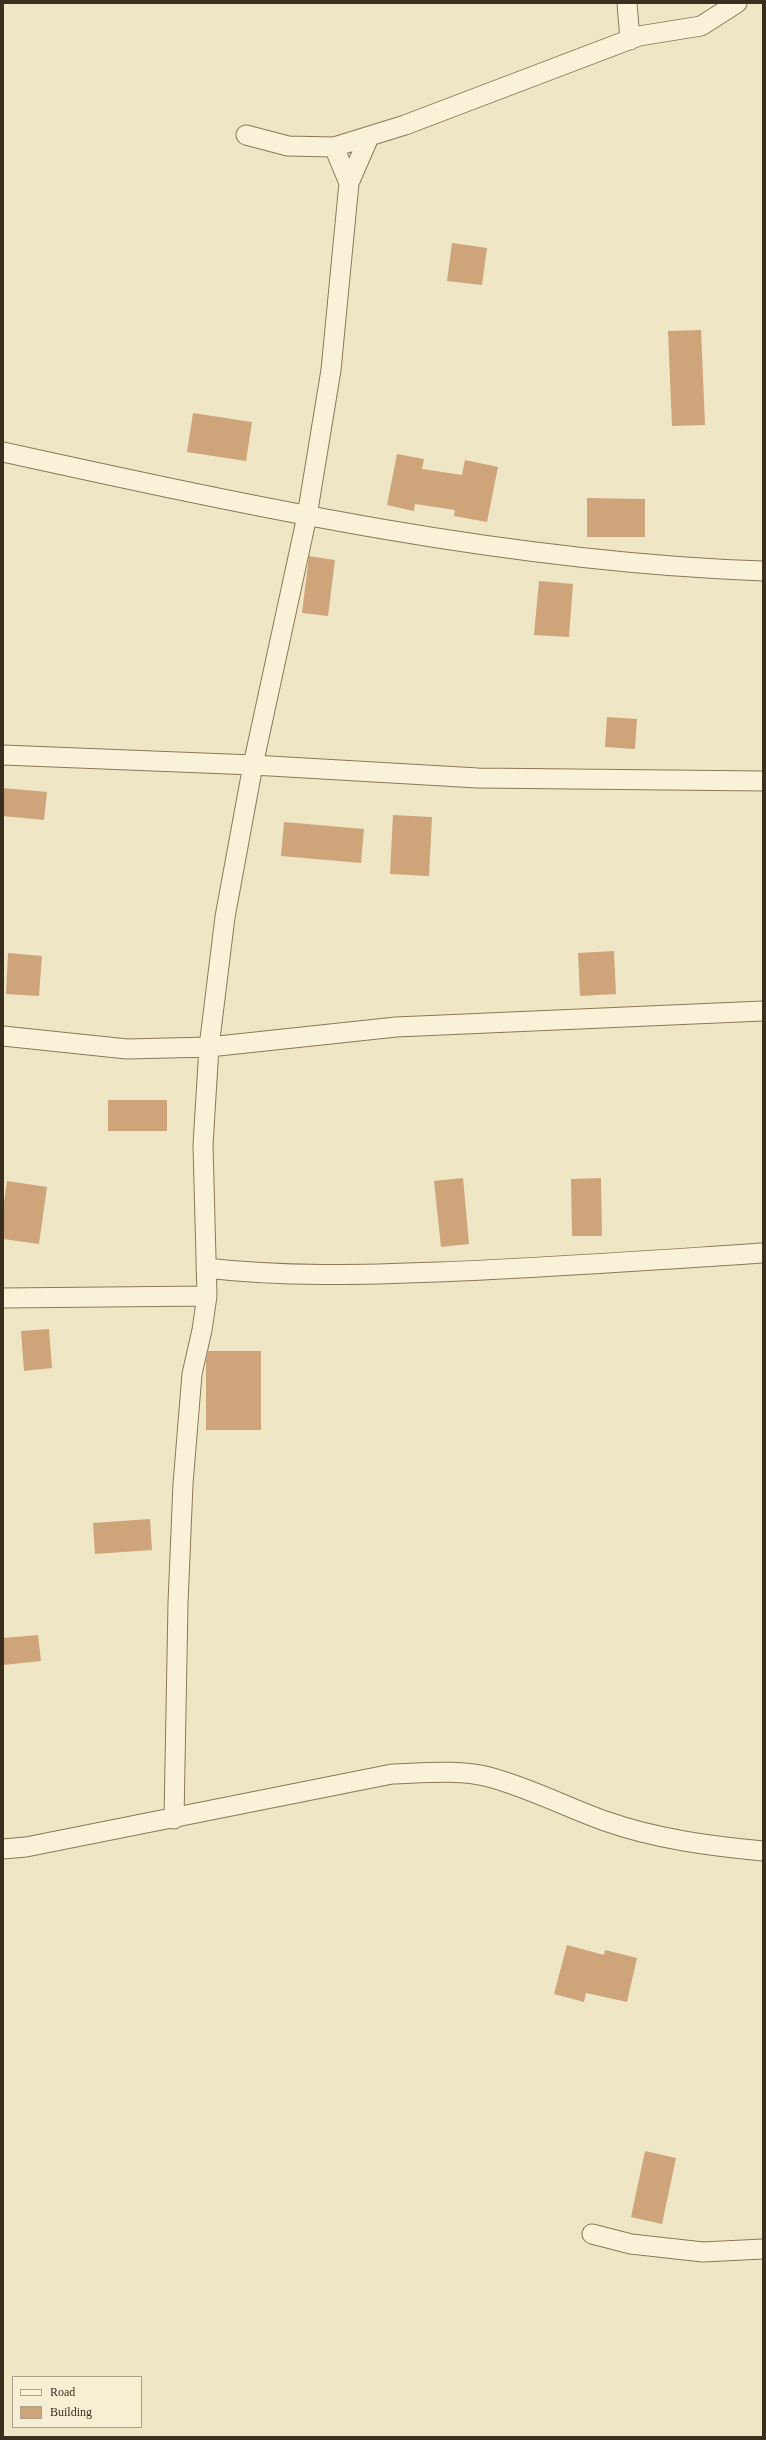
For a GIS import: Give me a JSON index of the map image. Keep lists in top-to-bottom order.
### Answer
{
  "legend": ["Road", "Building"]
}
